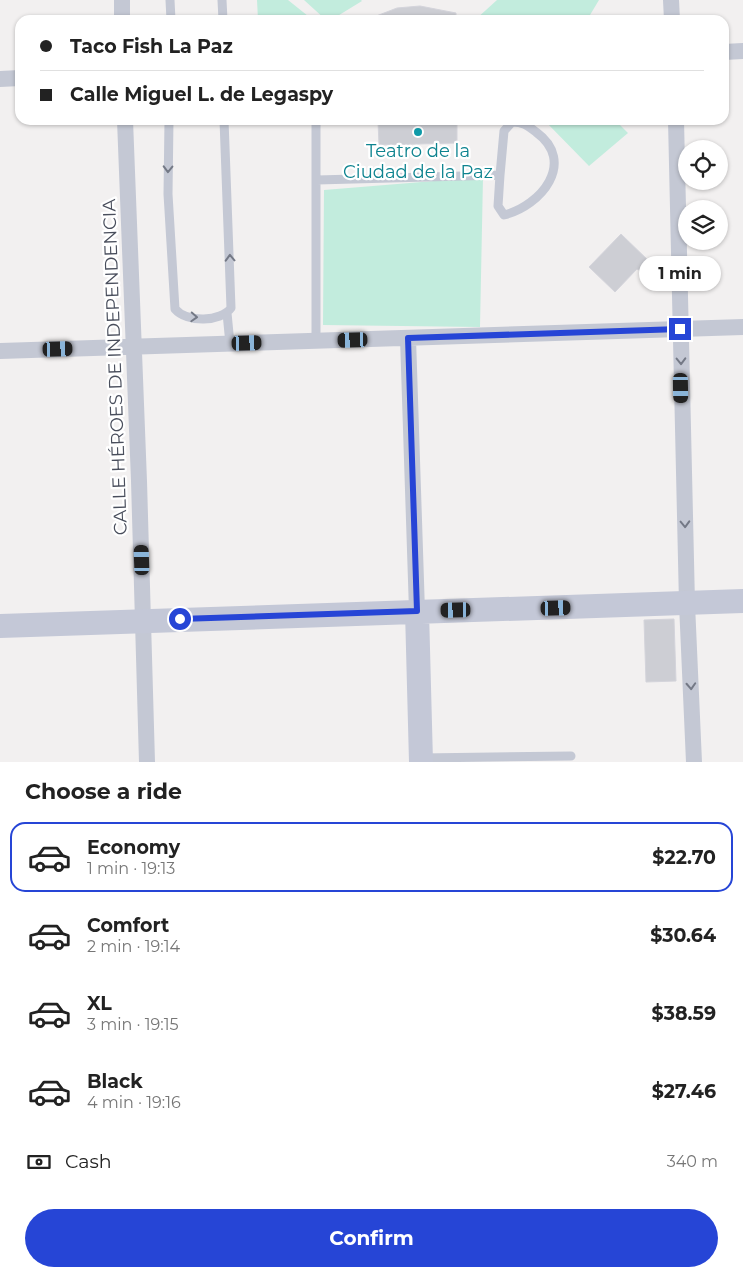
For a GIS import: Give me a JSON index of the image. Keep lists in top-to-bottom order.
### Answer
{
  "streets": {
    "street": ["CALLE HÉROES DE INDEPENDENCIA"]
  },
  "places": ["Teatro de la Ciudad de la Paz"],
  "page": {
    "banner": ["Taco Fish La Paz", "Calle Miguel L. de Legaspy"],
    "bubble": "1 min",
    "heading": "Choose a ride",
    "list": [
      {
        "name": "Economy",
        "note": "1 min · 19:13",
        "value": "$22.70"
      },
      {
        "name": "Comfort",
        "note": "2 min · 19:14",
        "value": "$30.64"
      },
      {
        "name": "XL",
        "note": "3 min · 19:15",
        "value": "$38.59"
      },
      {
        "name": "Black",
        "note": "4 min · 19:16",
        "value": "$27.46"
      }
    ],
    "pay": ["Cash", "340 m"],
    "buttons": "Confirm"
  }
}
